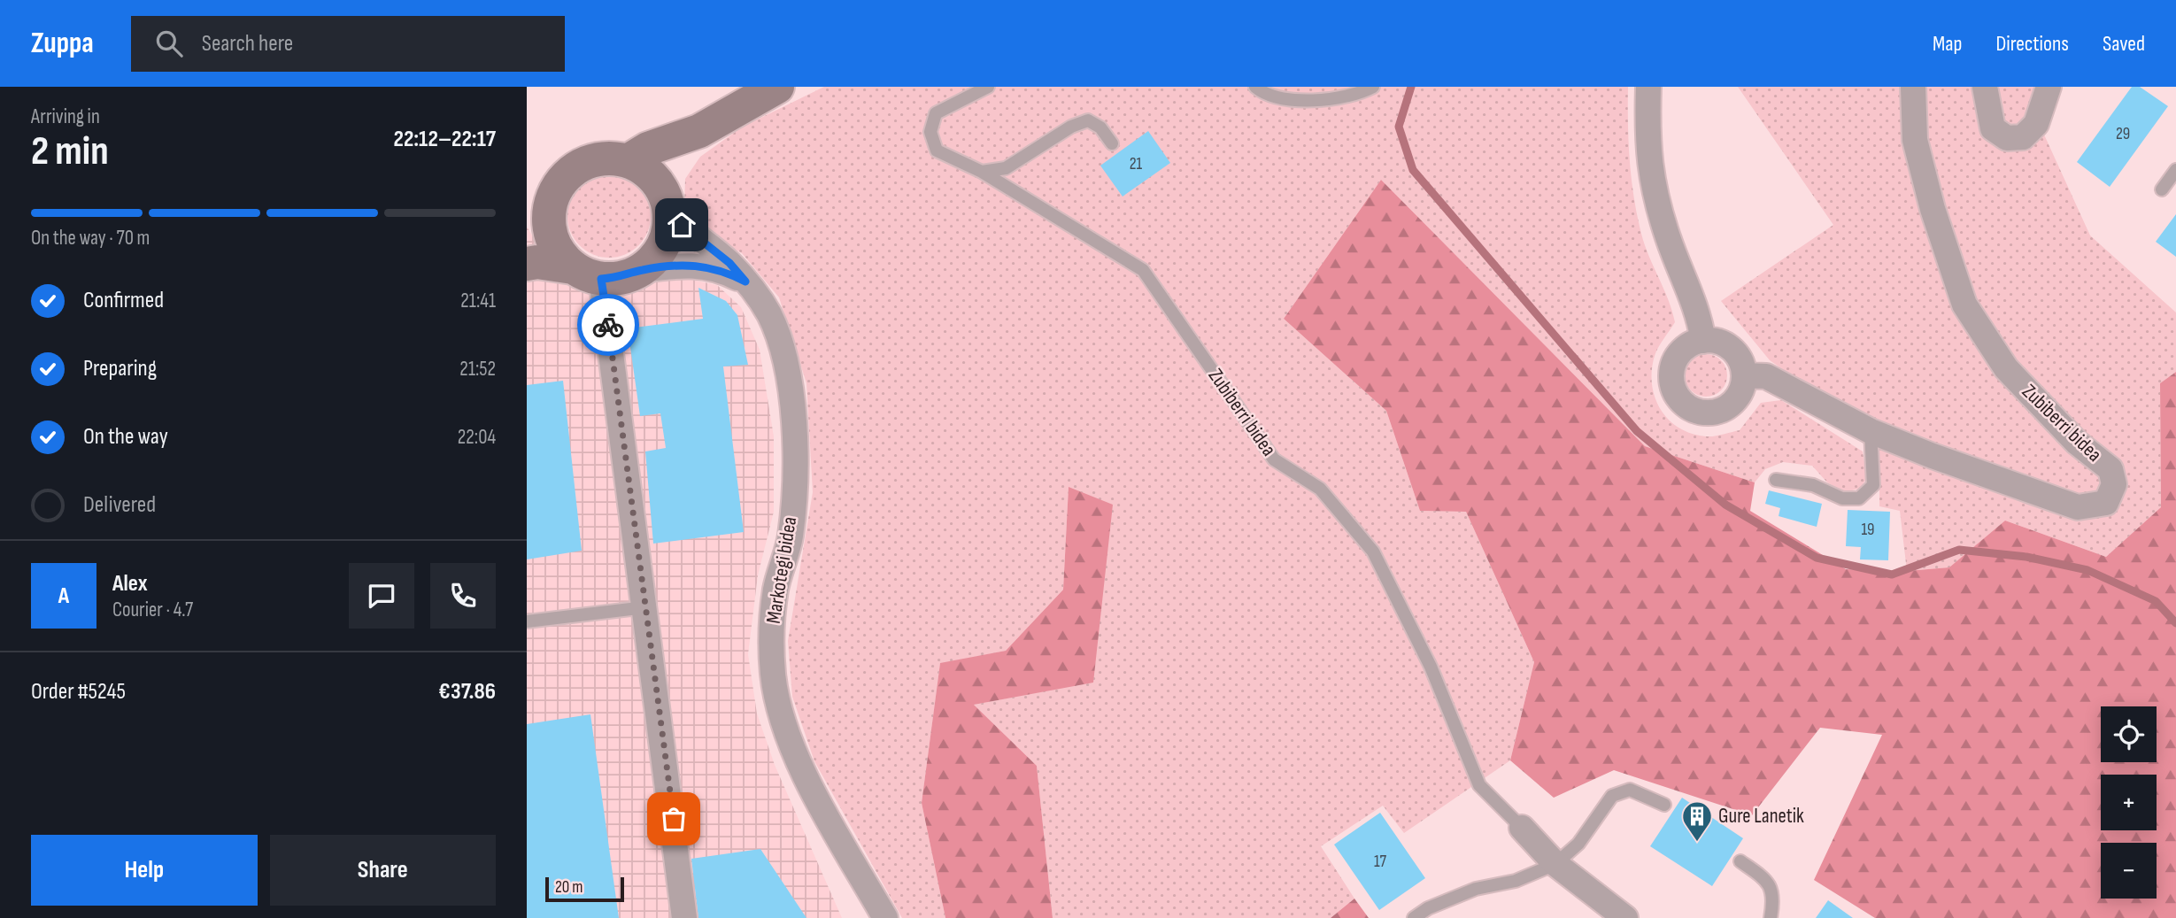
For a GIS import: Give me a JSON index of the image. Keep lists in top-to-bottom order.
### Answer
{
  "streets": {
    "street": ["Zubiberri bidea", "Markotegi bidea"]
  },
  "places": {
    "building": ["Gure Lanetik"]
  },
  "house_numbers": [
    "29",
    "21",
    "19",
    "17"
  ],
  "scale_bar": "20 m",
  "page": {
    "header": "Zuppa",
    "search": "Search here",
    "nav": ["Map", "Directions", "Saved"],
    "heading": ["2 min", "Arriving in", "22:12–22:17"],
    "panel": [
      "Alex",
      "Courier · 4.7",
      "Order #5245",
      "€37.86"
    ],
    "bar": "On the way · 70 m",
    "list": [
      ["Confirmed", "21:41"],
      ["Preparing", "21:52"],
      ["On the way", "22:04"],
      "Delivered"
    ],
    "round": "A",
    "map_buttons": ["+", "−"],
    "buttons": ["Help", "Share"],
    "scale": "20 m"
  }
}
